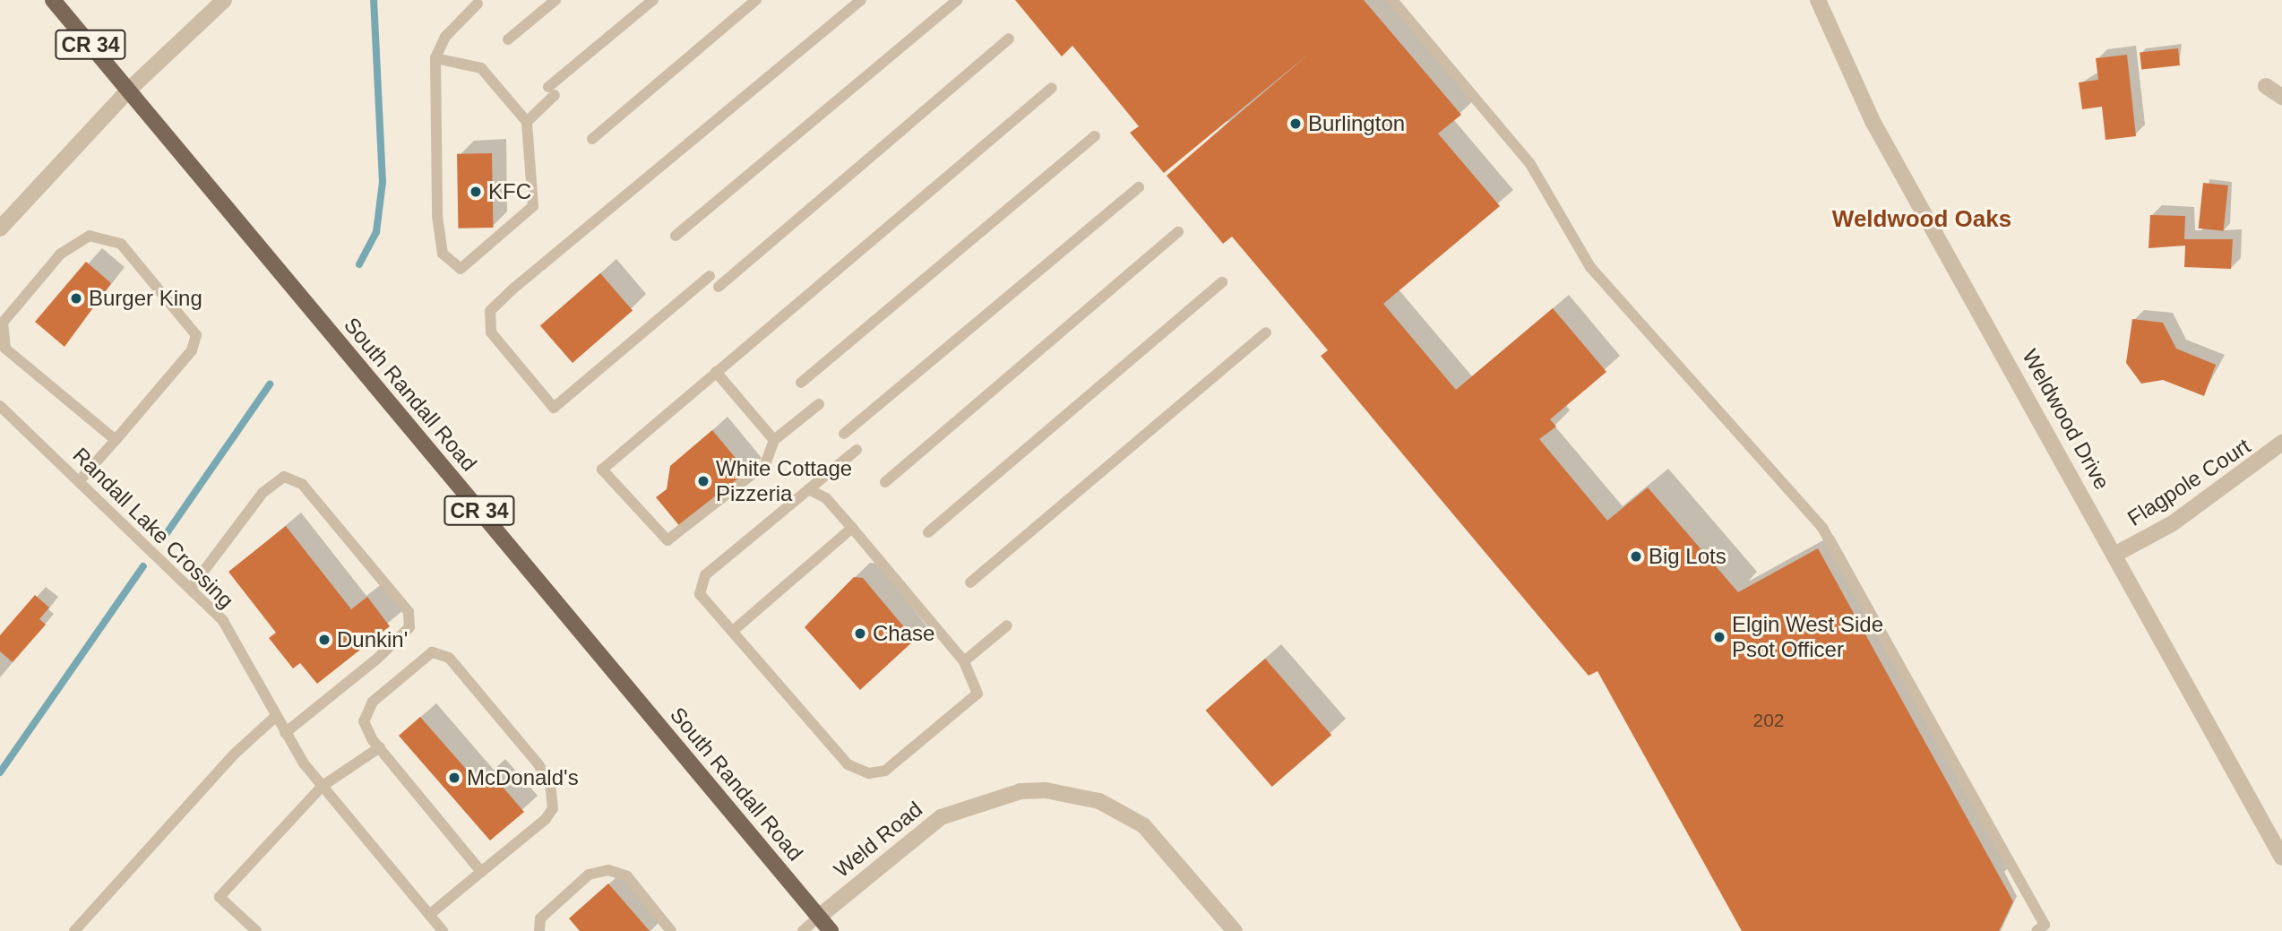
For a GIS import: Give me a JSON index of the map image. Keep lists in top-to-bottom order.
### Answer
{
  "streets": {
    "main road": ["CR 34", "South Randall Road"],
    "street": ["Weldwood Drive", "Flagpole Court", "Weld Road"],
    "lane": ["Randall Lake Crossing"]
  },
  "crossings": [
    ["South Randall Road", "Weld Road"],
    ["Weldwood Drive", "Flagpole Court"]
  ],
  "districts": ["Weldwood Oaks"],
  "places": [
    "Burlington",
    "KFC",
    "Burger King",
    "White Cottage Pizzeria",
    "Big Lots",
    "Chase",
    "Elgin West Side Psot Officer",
    "Dunkin'",
    "McDonald's"
  ],
  "house_numbers": ["202"]
}
